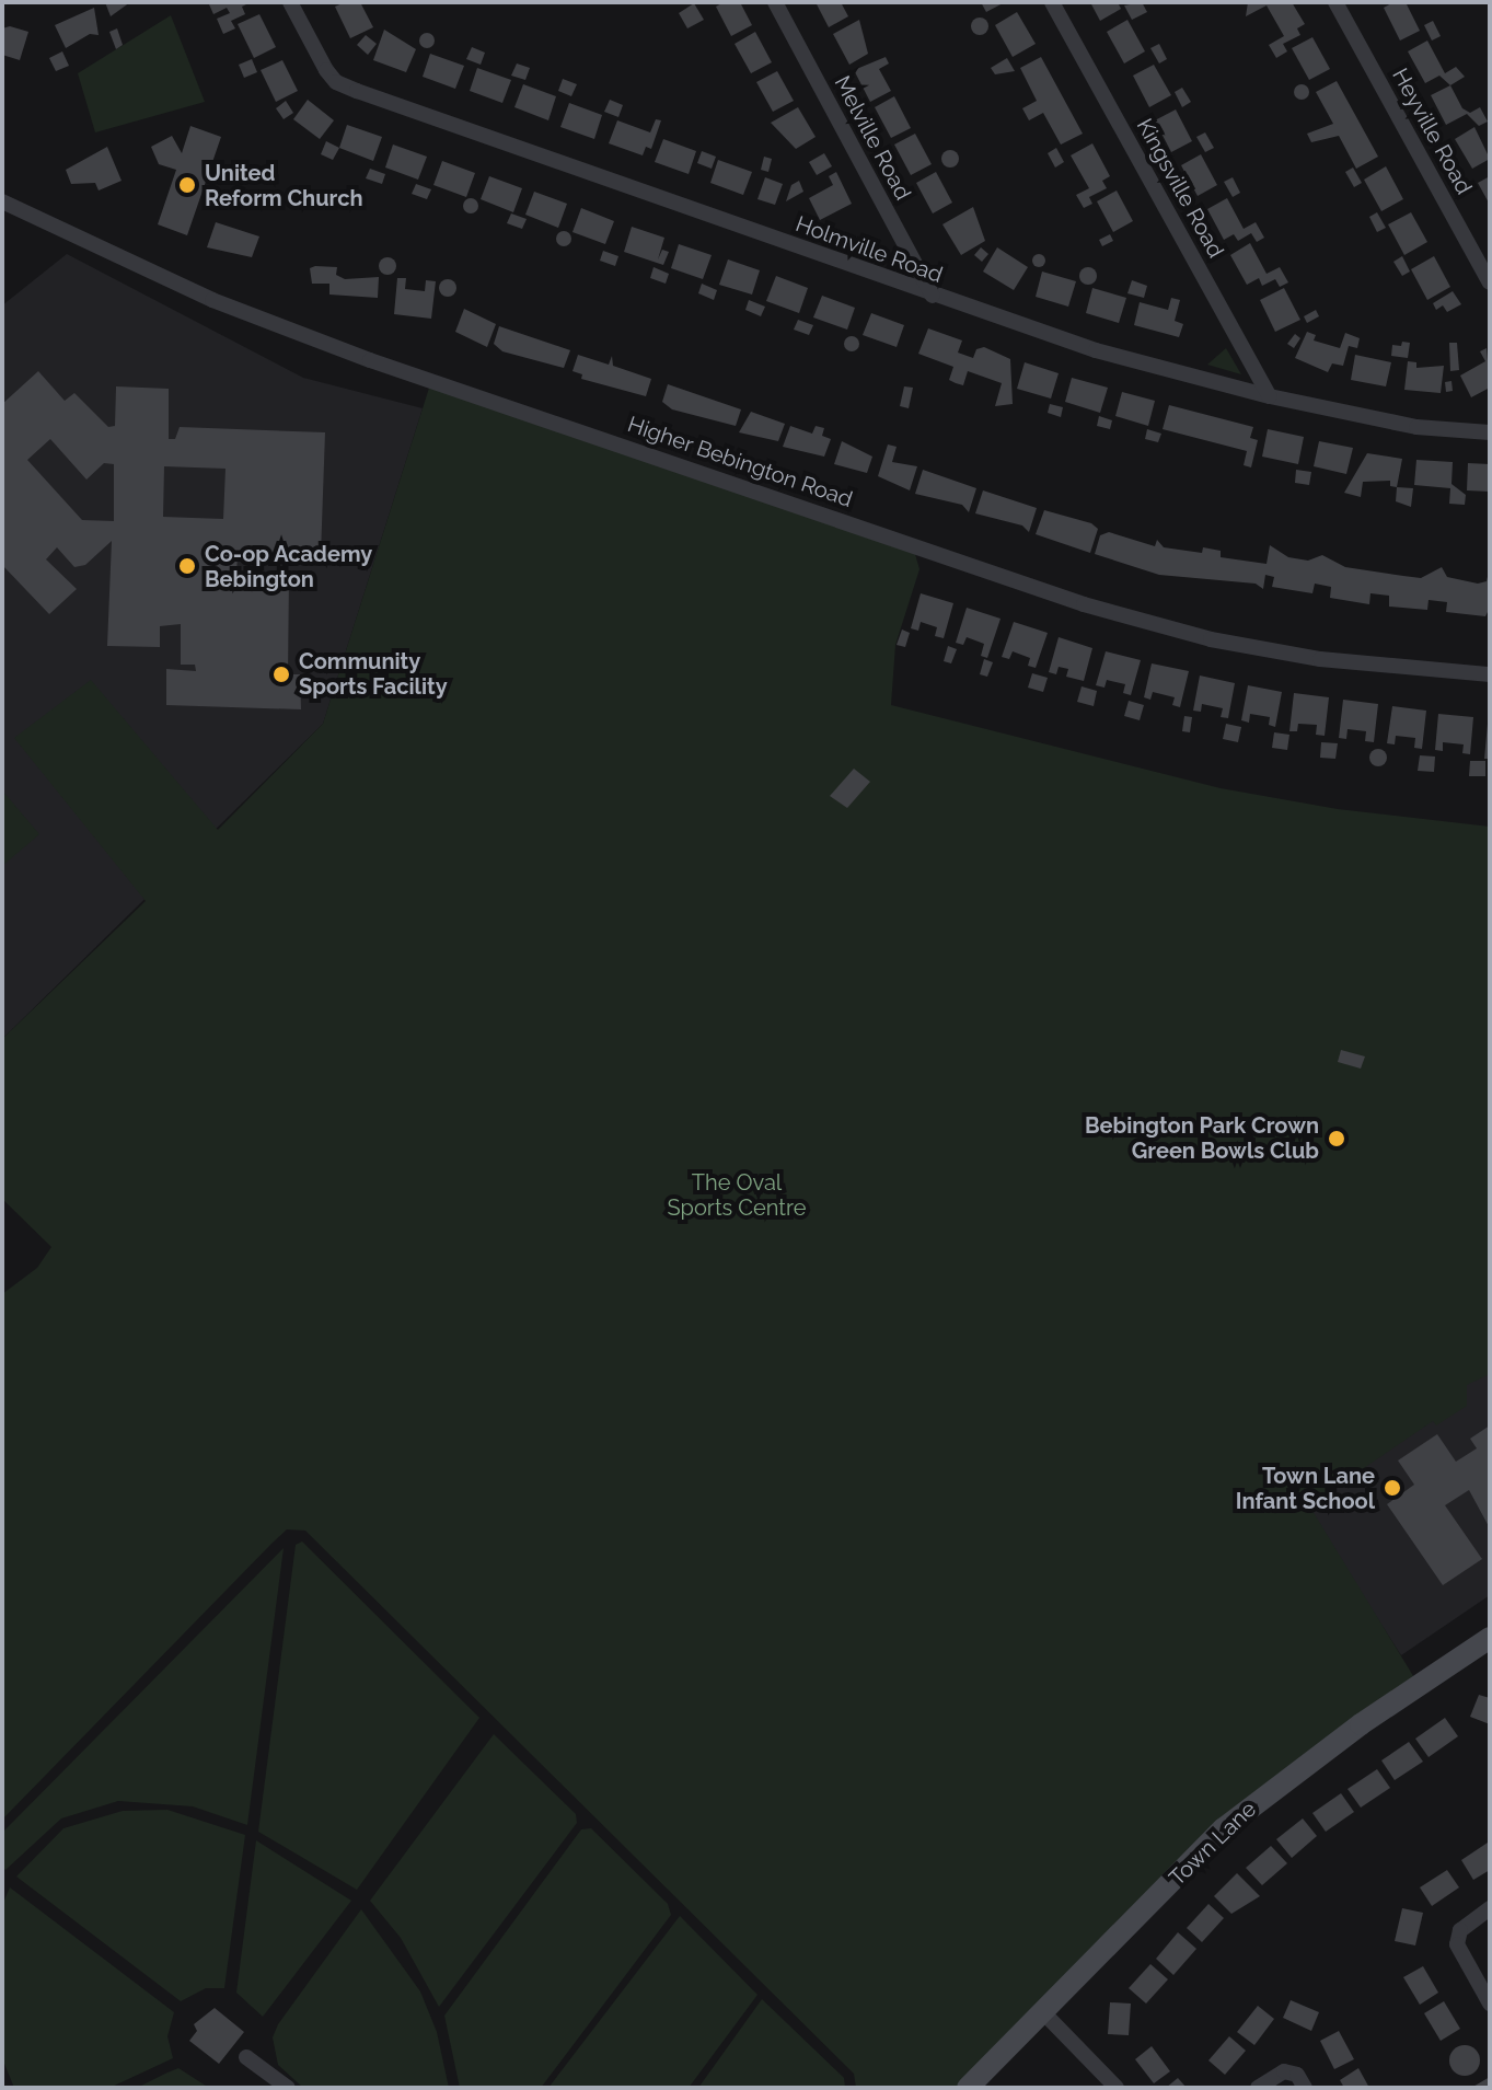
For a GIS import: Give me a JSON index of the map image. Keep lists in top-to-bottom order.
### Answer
{
  "streets": {
    "main road": ["Town Lane"],
    "street": [
      "Heyville Road",
      "Melville Road",
      "Kingsville Road",
      "Holmville Road",
      "Higher Bebington Road"
    ]
  },
  "crossings": [
    ["Melville Road", "Holmville Road"],
    ["Kingsville Road", "Holmville Road"]
  ],
  "parks": ["The Oval Sports Centre"],
  "places": [
    "United Reform Church",
    "Co-op Academy Bebington",
    "Community Sports Facility",
    "Bebington Park Crown Green Bowls Club",
    "Town Lane Infant School"
  ]
}
